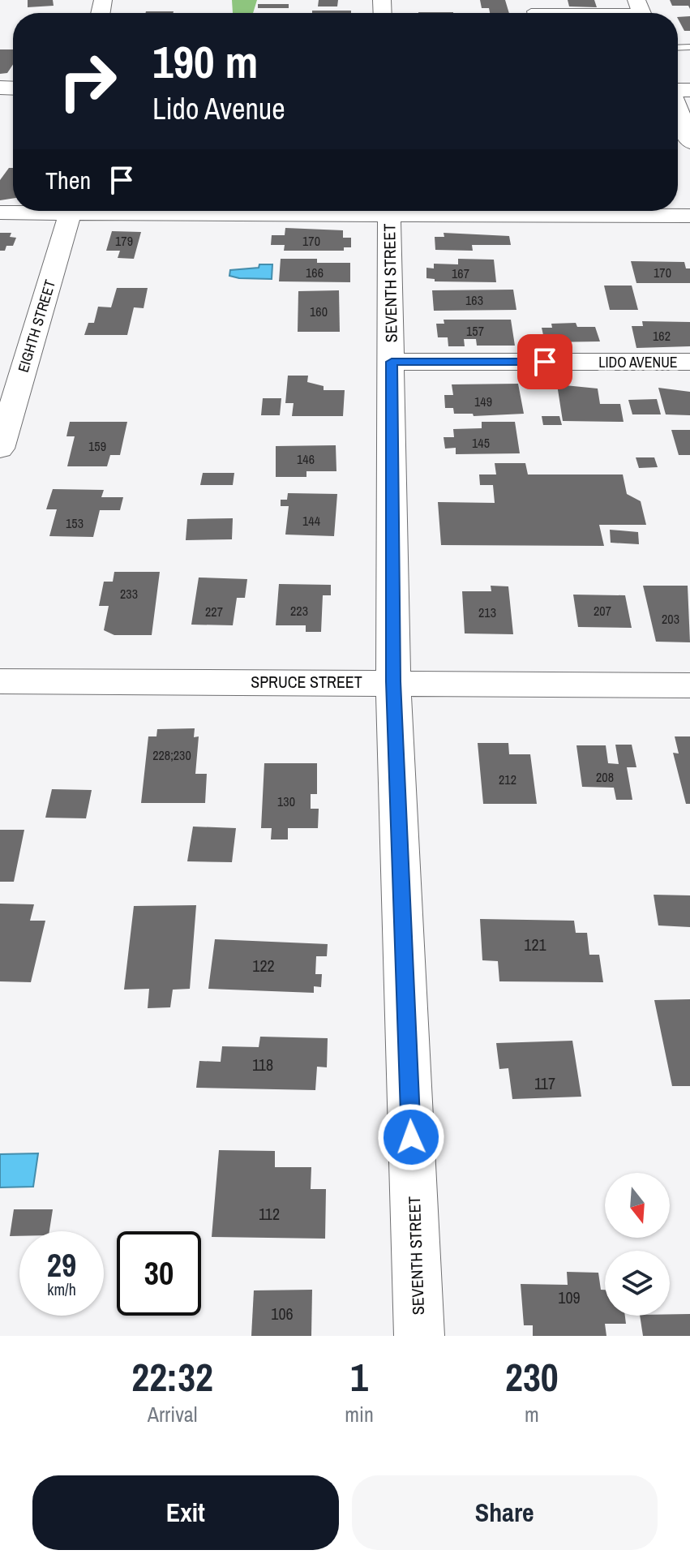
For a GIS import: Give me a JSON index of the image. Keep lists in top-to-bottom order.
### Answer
{
  "streets": {
    "street": [
      "SEVENTH STREET",
      "EIGHTH STREET",
      "LIDO AVENUE",
      "SPRUCE STREET"
    ]
  },
  "crossings": [
    ["SEVENTH STREET", "LIDO AVENUE"],
    ["SEVENTH STREET", "SPRUCE STREET"]
  ],
  "house_numbers": [
    "179",
    "170",
    "166",
    "170",
    "167",
    "163",
    "160",
    "157",
    "162",
    "149",
    "145",
    "159",
    "146",
    "144",
    "153",
    "233",
    "223",
    "207",
    "227",
    "213",
    "203",
    "228;230",
    "208",
    "212",
    "130",
    "121",
    "122",
    "118",
    "117",
    "112",
    "109",
    "106"
  ],
  "north": "bottom",
  "page": {
    "turn": ["190 m", "Lido Avenue"],
    "then": "Then",
    "speed": "29 km/h",
    "limit": "30",
    "eta": [
      "22:32",
      "Arrival",
      "1",
      "min",
      "230",
      "m"
    ],
    "buttons": ["Exit", "Share"]
  }
}
